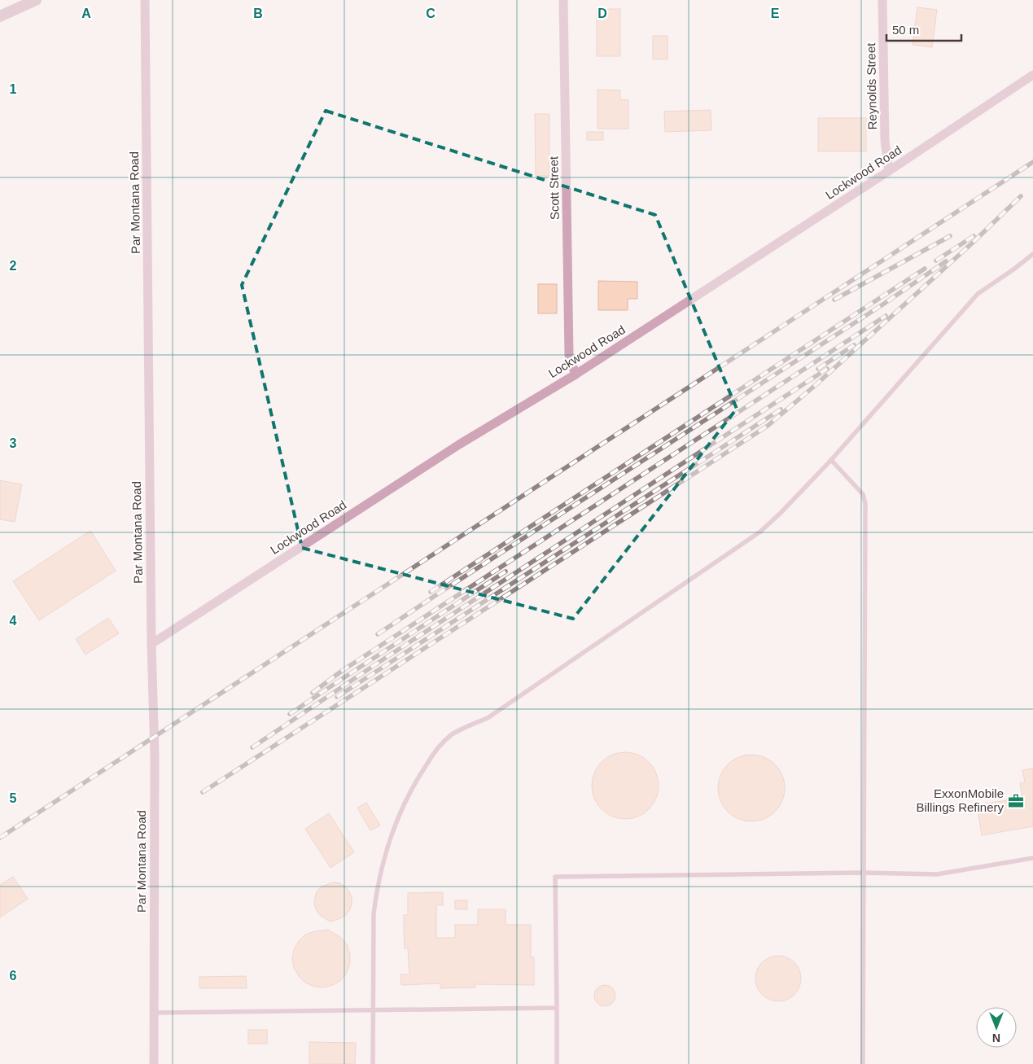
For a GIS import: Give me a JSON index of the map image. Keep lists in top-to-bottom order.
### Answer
{
  "streets": {
    "street": [
      "Reynolds Street",
      "Lockwood Road",
      "Scott Street",
      "Par Montana Road"
    ]
  },
  "crossings": [
    ["Reynolds Street", "Lockwood Road"],
    ["Lockwood Road", "Scott Street"],
    ["Lockwood Road", "Par Montana Road"]
  ],
  "places": {
    "office": ["ExxonMobile Billings Refinery"]
  },
  "scale_bar": "50 m",
  "north": "bottom",
  "grid": {
    "columns": [
      "A",
      "B",
      "C",
      "D",
      "E"
    ],
    "rows": [
      "1",
      "2",
      "3",
      "4",
      "5",
      "6"
    ]
  }
}
